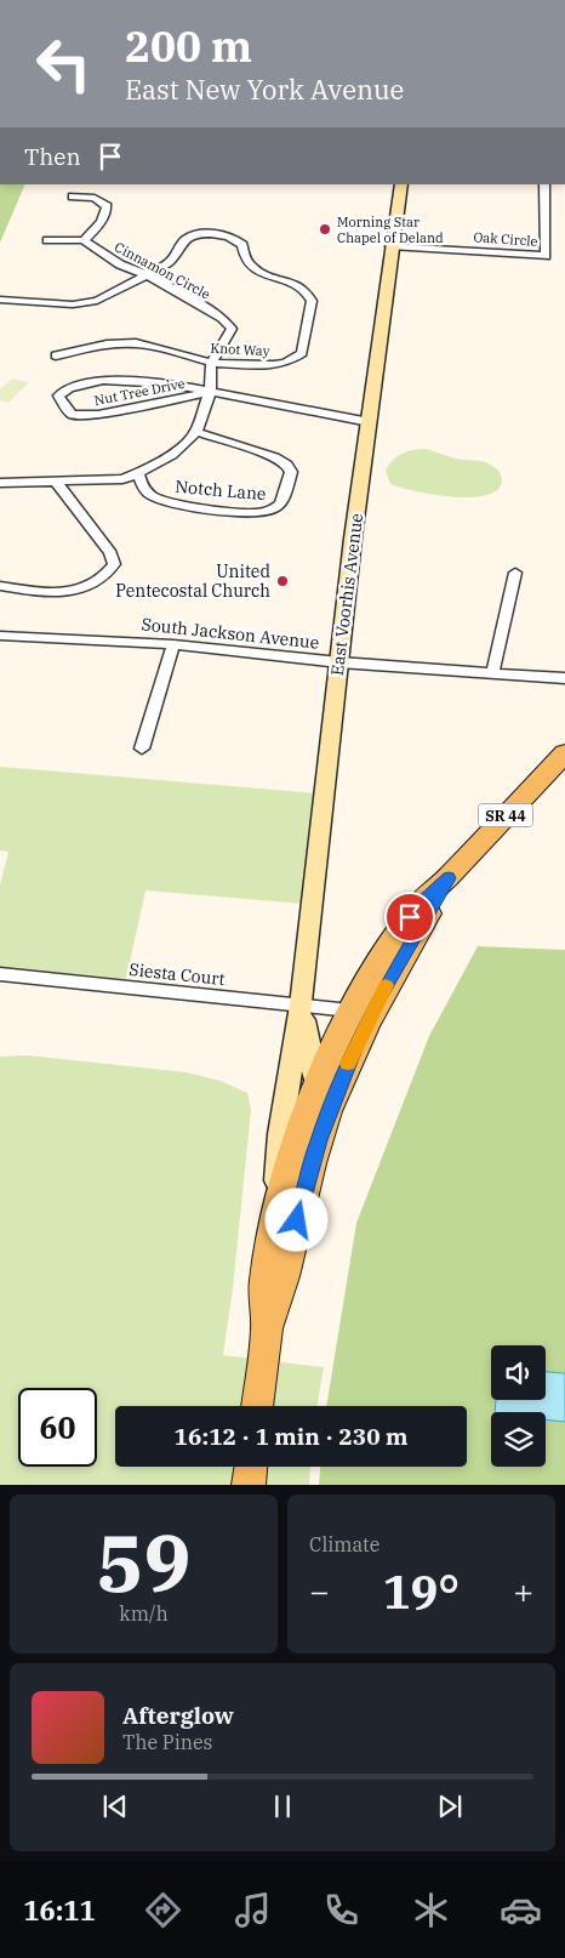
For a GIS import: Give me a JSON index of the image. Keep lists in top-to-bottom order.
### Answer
{
  "streets": {
    "main road": ["SR 44"],
    "street": [
      "Oak Circle",
      "Cinnamon Circle",
      "Knot Way",
      "Nut Tree Drive",
      "Notch Lane",
      "East Voorhis Avenue",
      "South Jackson Avenue",
      "Siesta Court"
    ]
  },
  "crossings": [
    ["Oak Circle", "East Voorhis Avenue"],
    ["Cinnamon Circle", "Knot Way"],
    ["Cinnamon Circle", "Nut Tree Drive"],
    ["Cinnamon Circle", "Notch Lane"],
    ["Nut Tree Drive", "East Voorhis Avenue"],
    ["East Voorhis Avenue", "South Jackson Avenue"],
    ["East Voorhis Avenue", "SR 44"],
    ["East Voorhis Avenue", "Siesta Court"],
    ["SR 44", "Siesta Court"]
  ],
  "places": ["Morning Star Chapel of Deland", "United Pentecostal Church"],
  "page": {
    "turn": ["200 m", "East New York Avenue"],
    "then": "Then",
    "limit": "60",
    "trip": "16:12 · 1 min · 230 m",
    "tile": [
      ["59", "km/h"],
      "Climate"
    ],
    "heat": ["−", "19°", "+"],
    "song": ["Afterglow", "The Pines"],
    "tabs": "16:11"
  }
}
